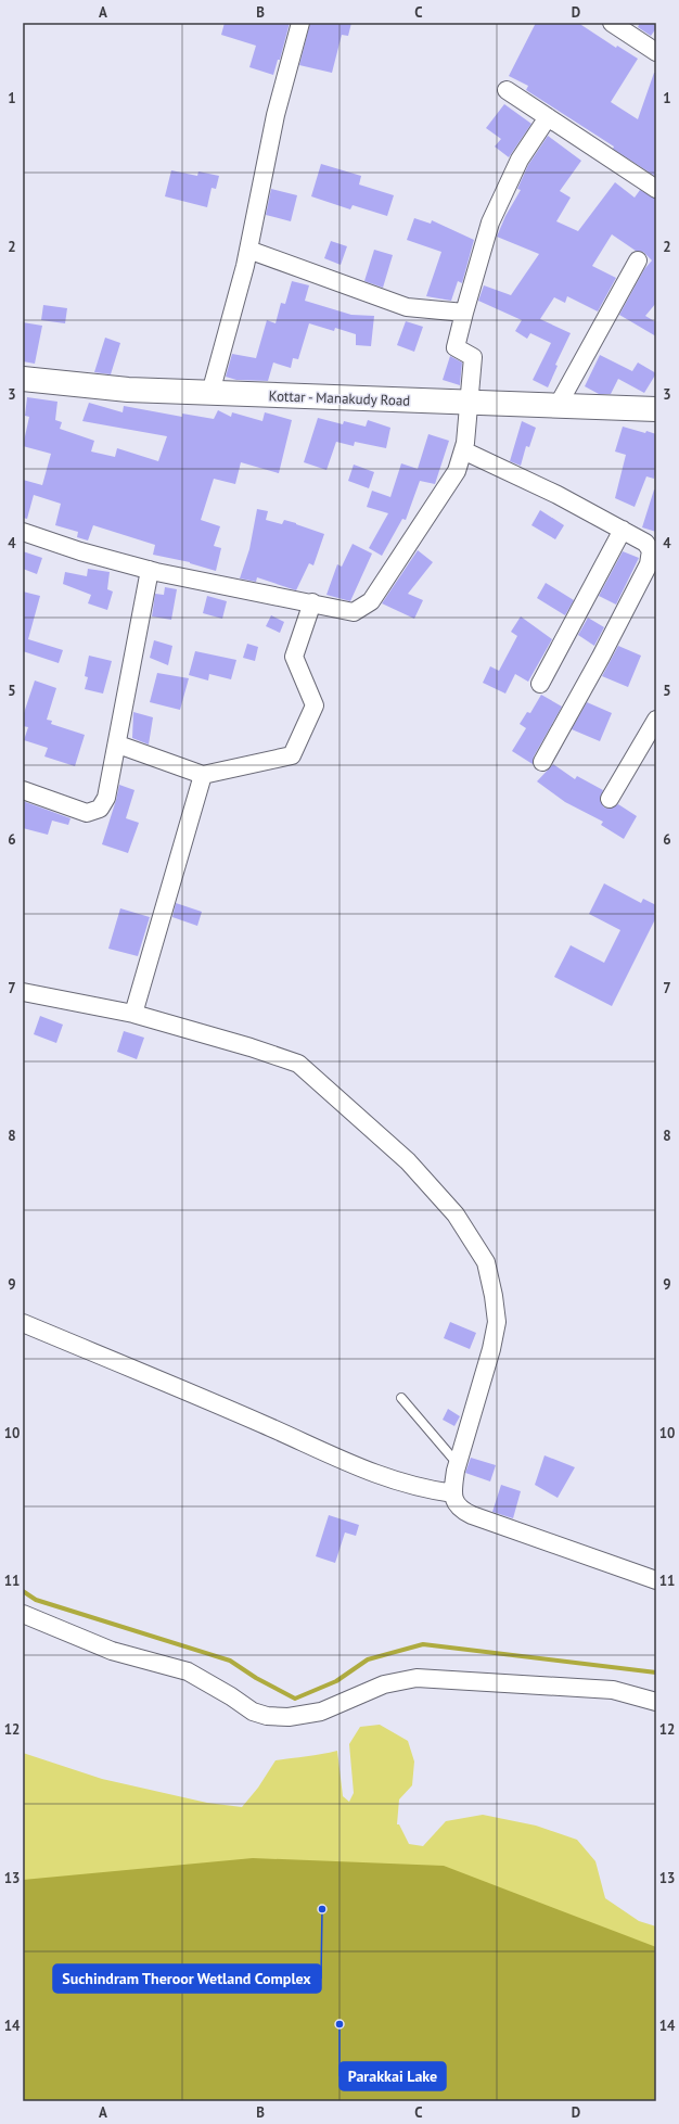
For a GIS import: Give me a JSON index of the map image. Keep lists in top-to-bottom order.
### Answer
{
  "streets": {
    "main road": ["Kottar - Manakudy Road"]
  },
  "places": ["Suchindram Theroor Wetland Complex", "Parakkai Lake"],
  "grid": {
    "columns": [
      "A",
      "B",
      "C",
      "D"
    ],
    "rows": [
      "1",
      "2",
      "3",
      "4",
      "5",
      "6",
      "7",
      "8",
      "9",
      "10",
      "11",
      "12",
      "13",
      "14"
    ]
  }
}
